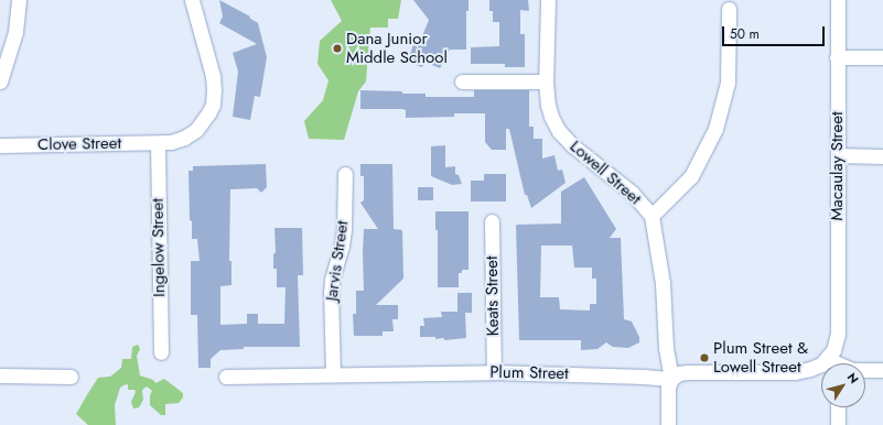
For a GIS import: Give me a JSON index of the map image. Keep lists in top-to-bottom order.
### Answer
{
  "streets": {
    "street": [
      "Clove Street",
      "Macaulay Street",
      "Lowell Street",
      "Ingelow Street",
      "Jarvis Street",
      "Keats Street",
      "Plum Street"
    ]
  },
  "crossings": [
    ["Clove Street", "Ingelow Street"],
    ["Lowell Street", "Plum Street"],
    ["Jarvis Street", "Plum Street"],
    ["Keats Street", "Plum Street"]
  ],
  "places": ["Dana Junior Middle School", "Plum Street & Lowell Street"],
  "scale_bar": "50 m",
  "north": "top right"
}
